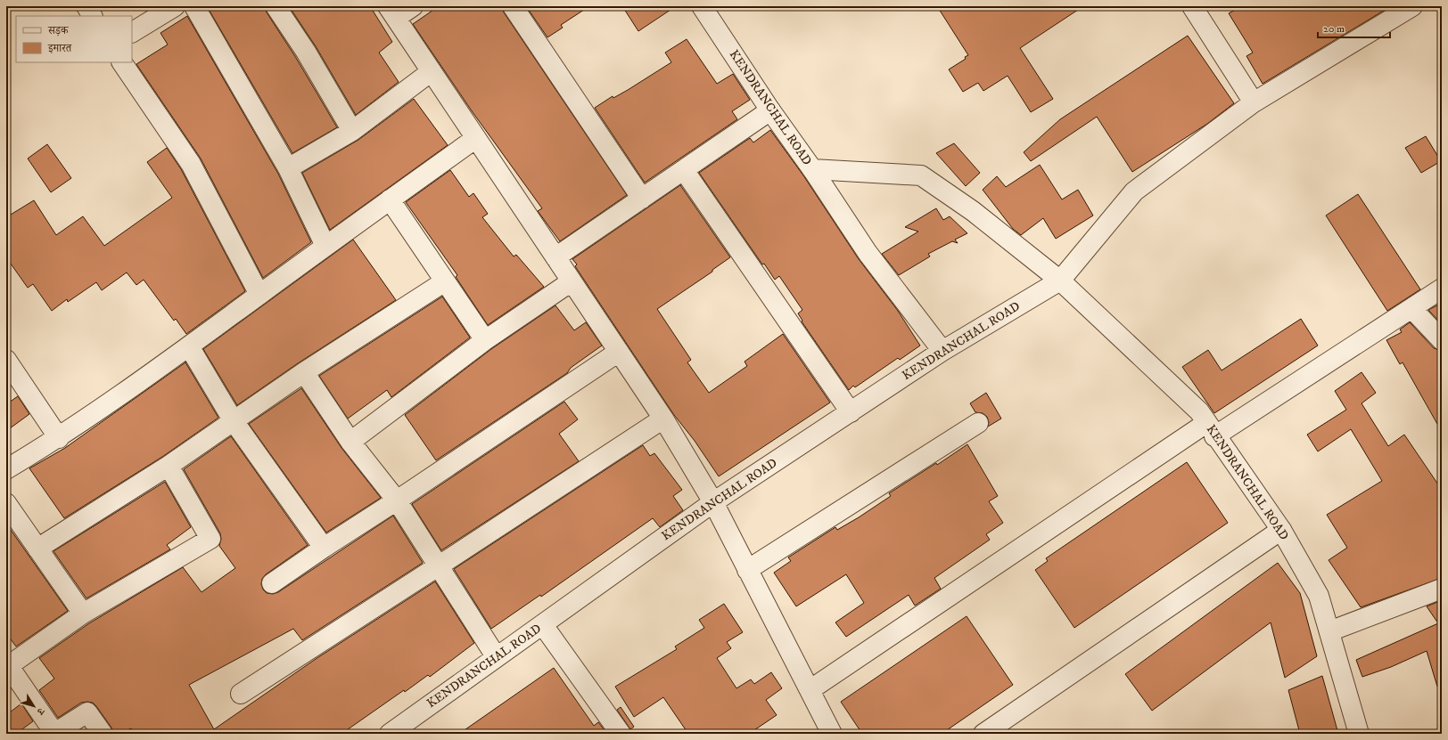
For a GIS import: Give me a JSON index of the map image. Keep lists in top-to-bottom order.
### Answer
{
  "streets": {
    "street": ["KENDRANCHAL ROAD"]
  },
  "legend": ["सड़क", "इमारत"],
  "scale_bar": "20 m",
  "north": "bottom right"
}
